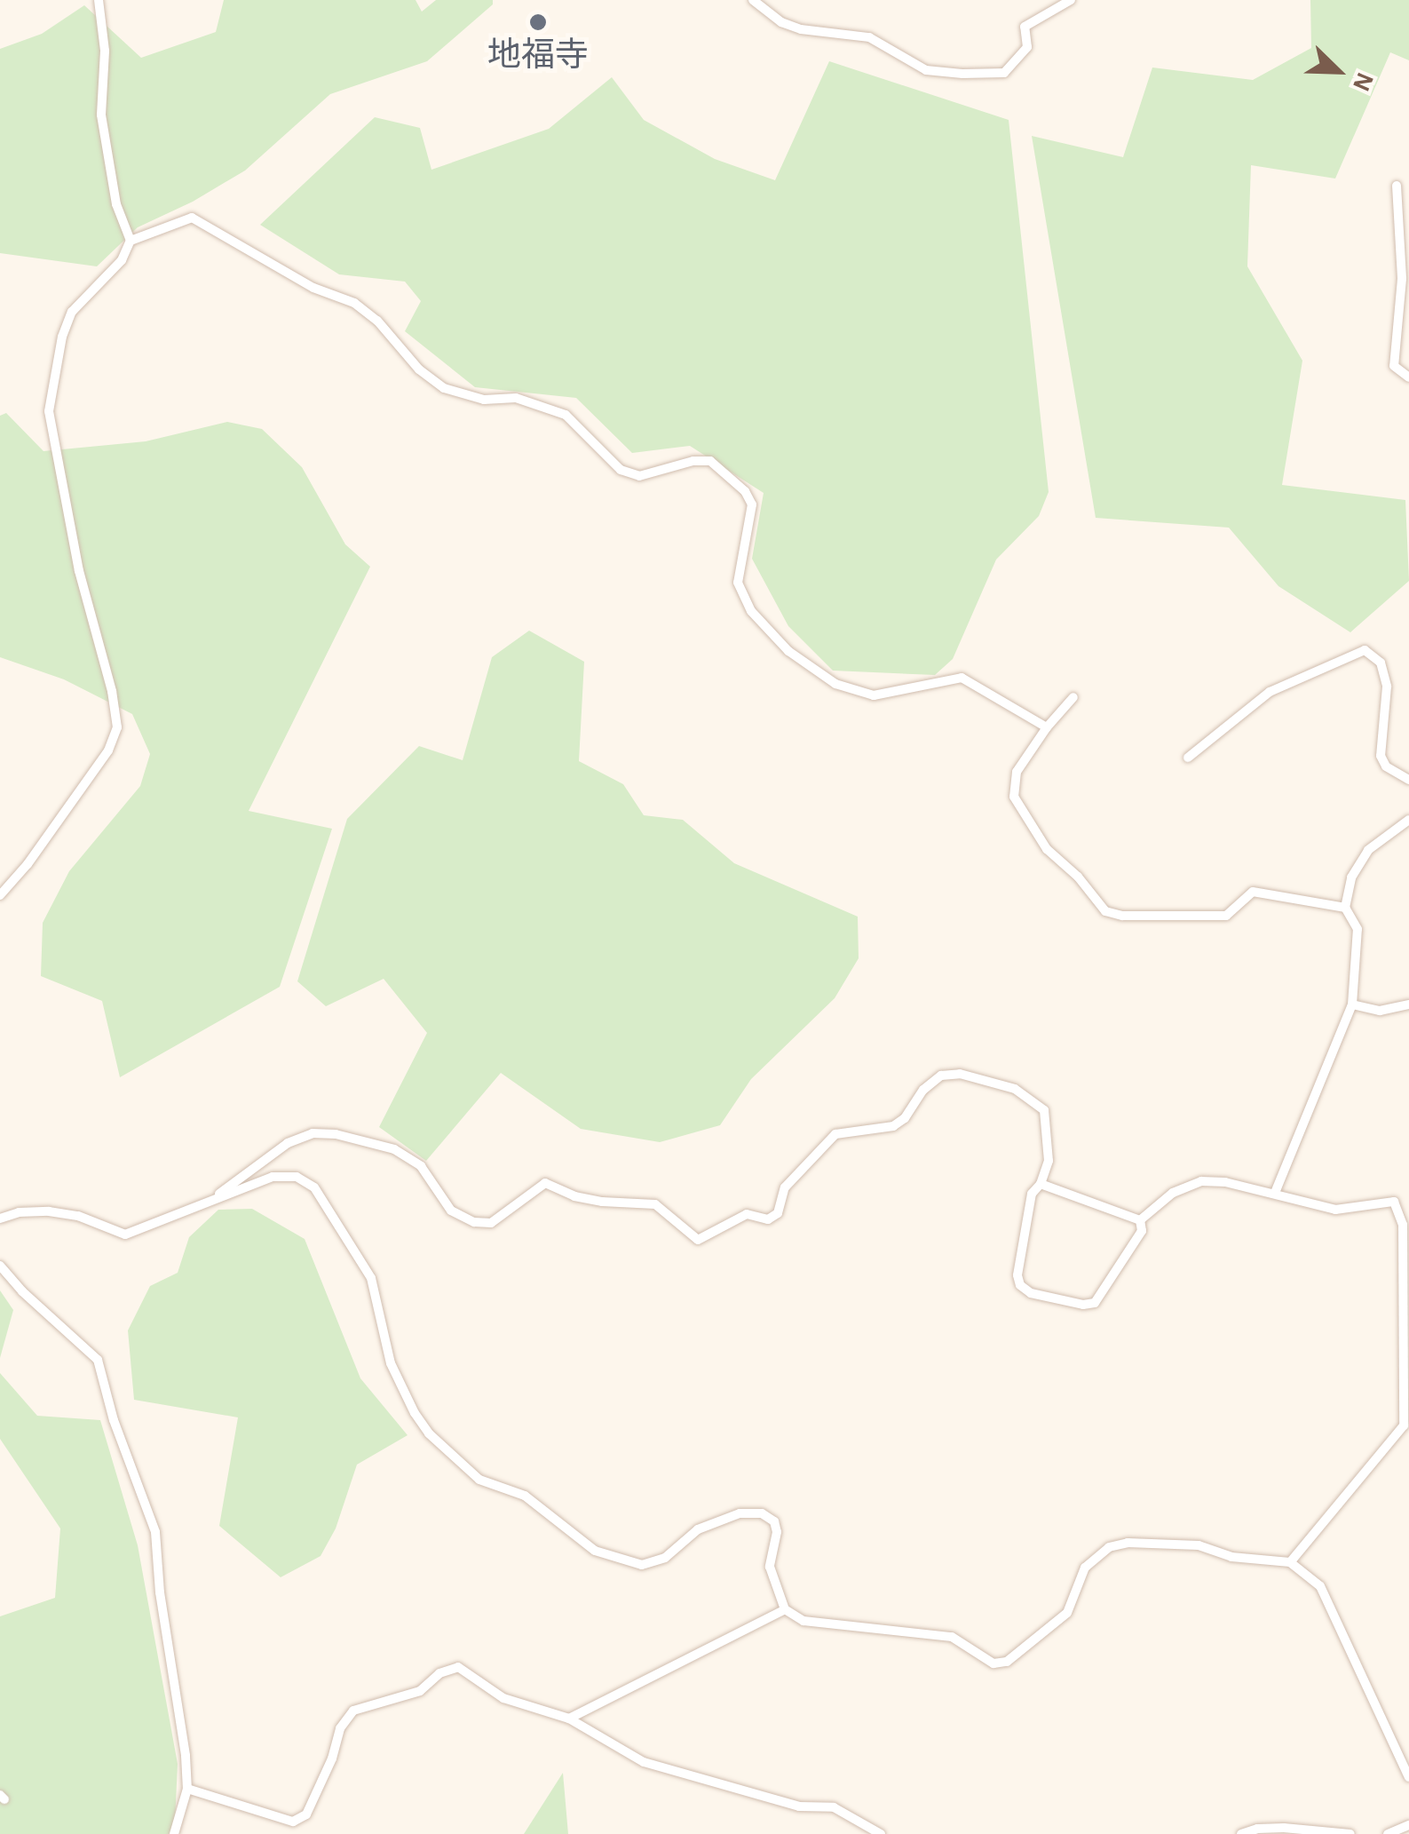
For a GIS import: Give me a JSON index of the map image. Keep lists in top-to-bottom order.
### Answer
{
  "places": ["地福寺"],
  "north": "bottom right"
}
